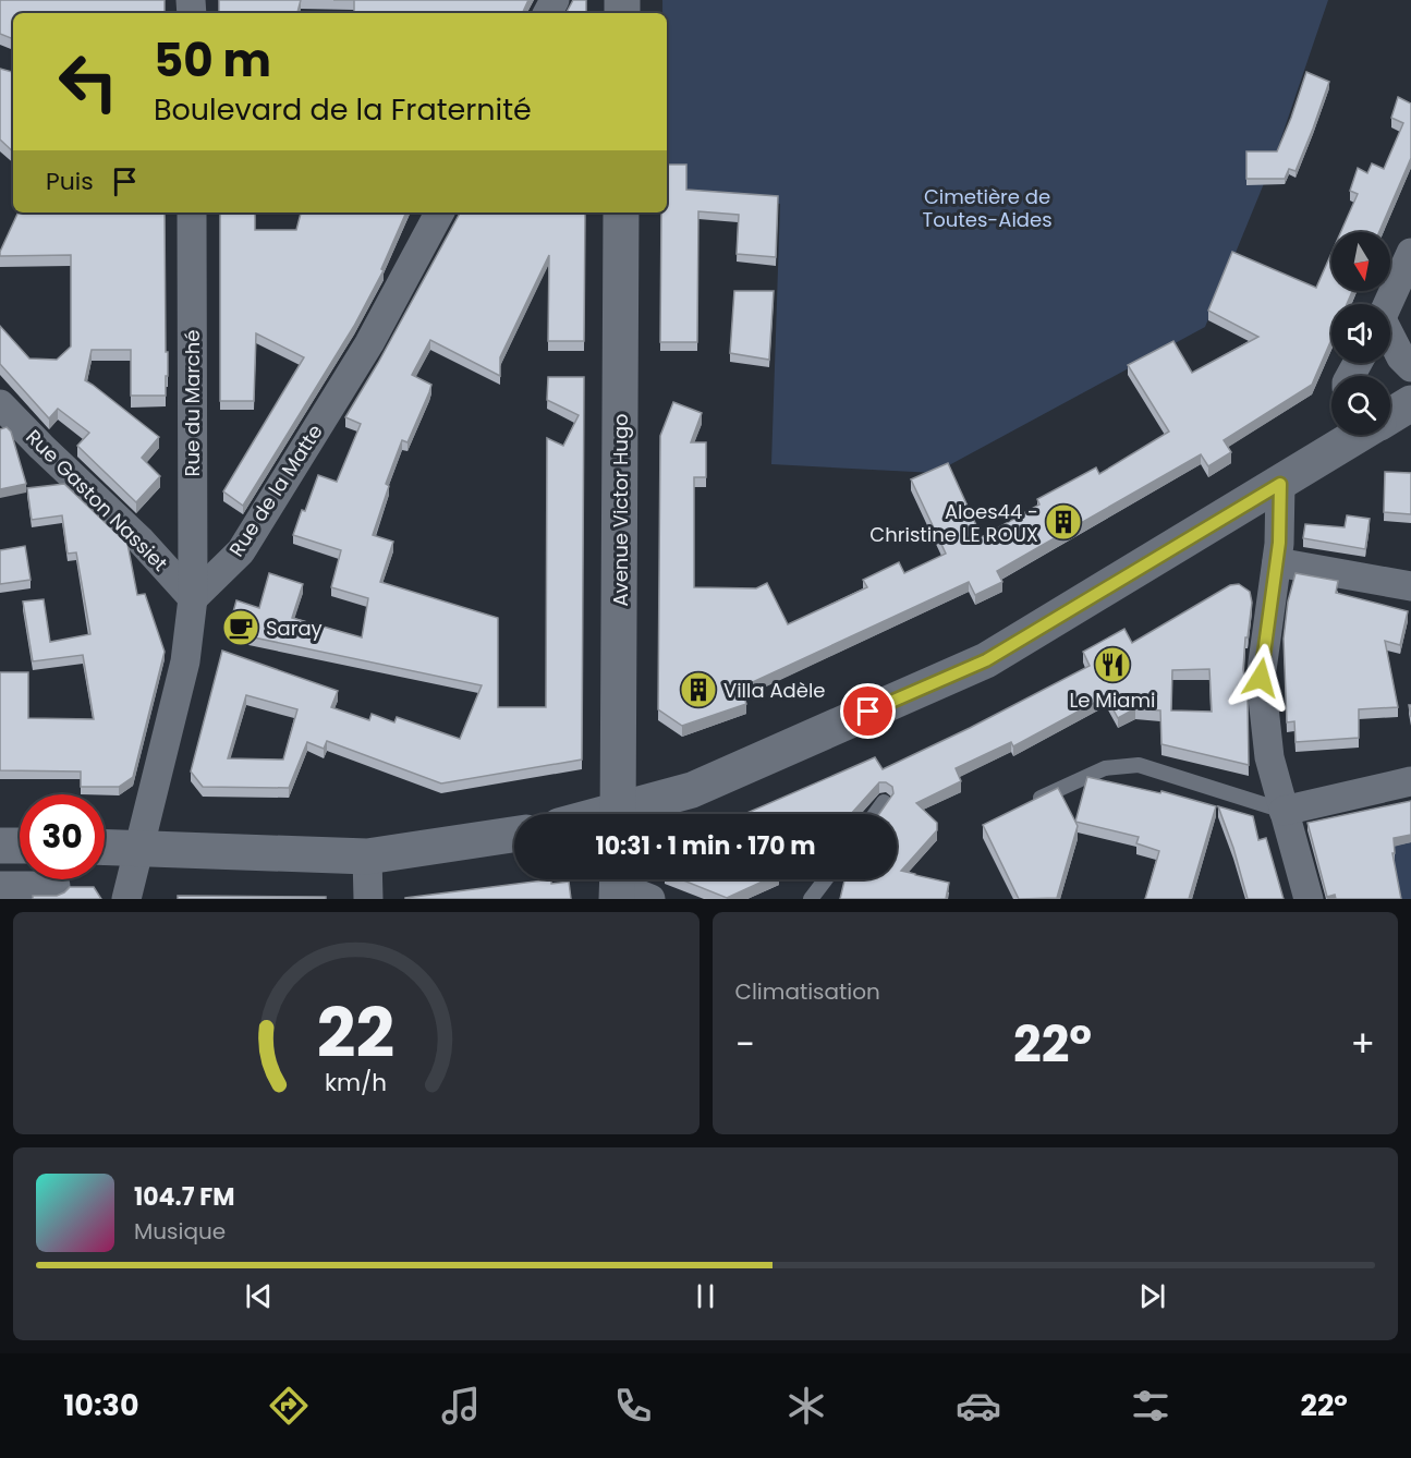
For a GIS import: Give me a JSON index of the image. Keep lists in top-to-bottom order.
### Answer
{
  "streets": {
    "main road": ["Avenue Victor Hugo"],
    "street": ["Rue du Marché", "Rue de la Matte", "Rue Gaston Nassiet"]
  },
  "crossings": [
    ["Rue du Marché", "Rue de la Matte"],
    ["Rue du Marché", "Rue Gaston Nassiet"],
    ["Rue de la Matte", "Rue Gaston Nassiet"]
  ],
  "parks": ["Cimetière de Toutes-Aides"],
  "places": {
    "building": ["Aloes44 - Christine LE ROUX", "Villa Adèle"],
    "cafe": ["Saray"],
    "restaurant": ["Le Miami"]
  },
  "north": "bottom",
  "page": {
    "turn": ["50 m", "Boulevard de la Fraternité"],
    "then": "Puis",
    "limit": "30",
    "trip": "10:31 · 1 min · 170 m",
    "tile": "Climatisation",
    "heat": ["−", "22°", "+"],
    "song": ["104.7 FM", "Musique"],
    "tabs": ["10:30", "22°"],
    "gauge": ["22", "km/h"]
  }
}
